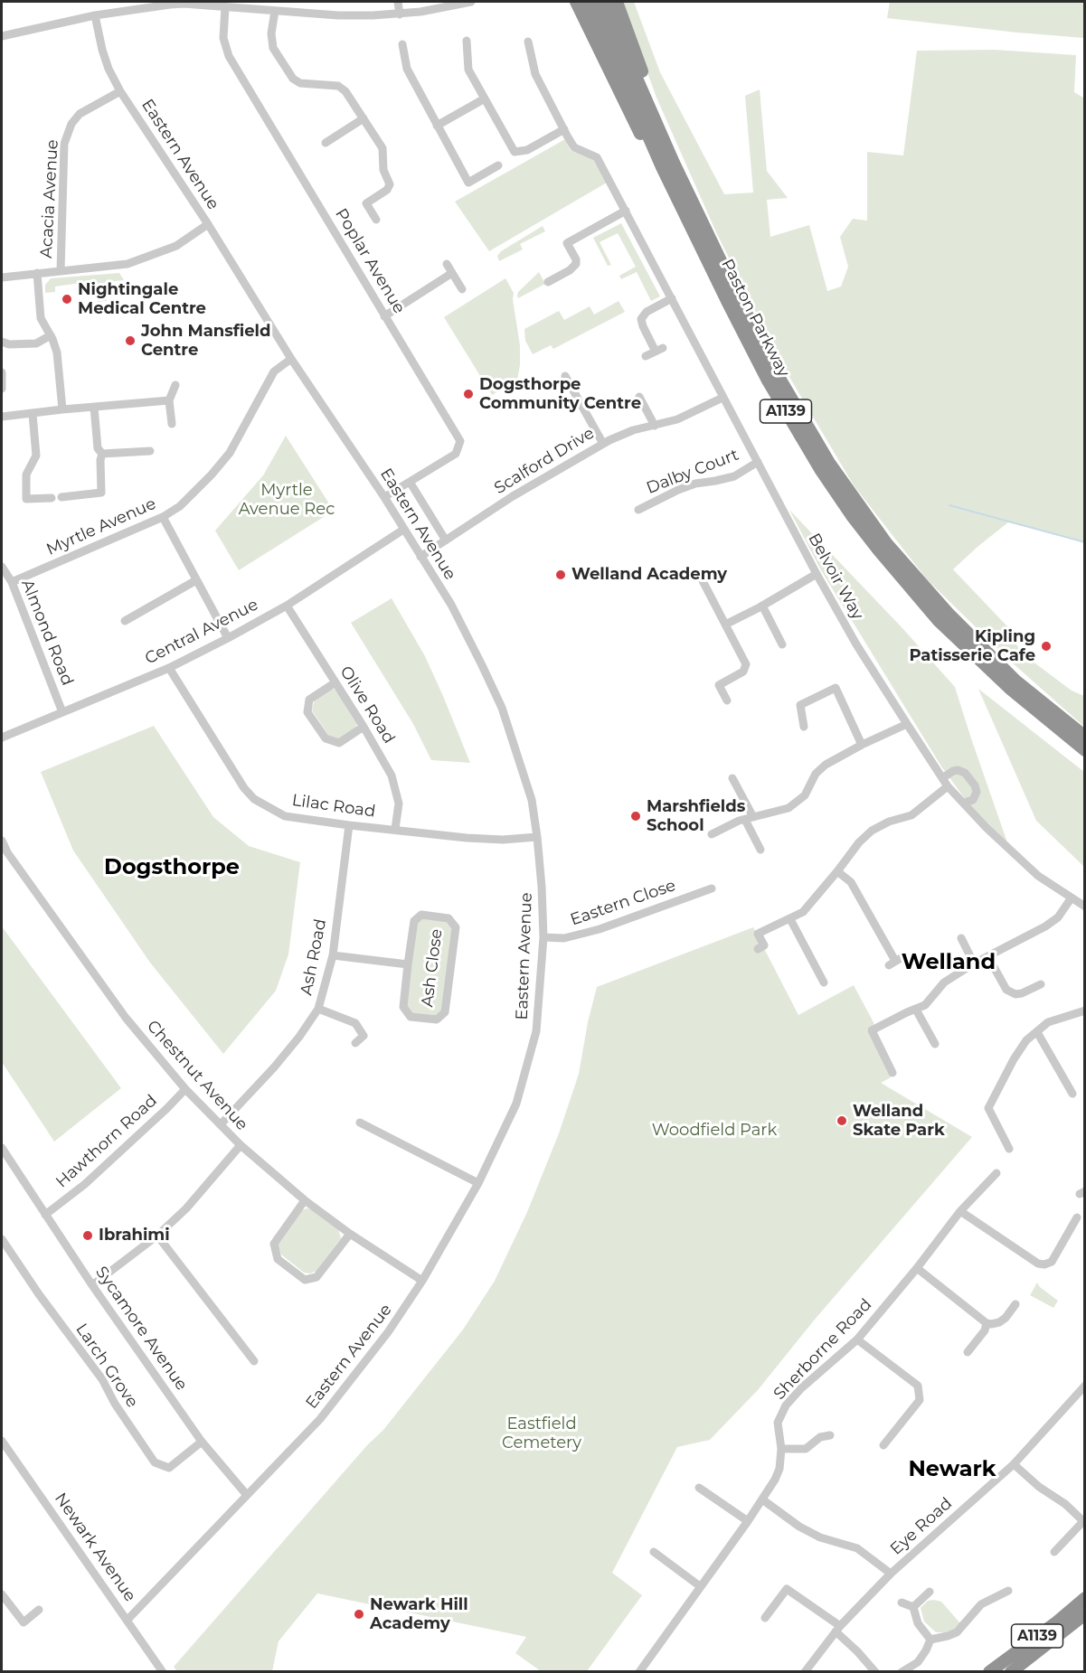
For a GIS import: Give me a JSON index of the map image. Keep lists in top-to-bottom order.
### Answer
{
  "streets": {
    "highway": ["Paston Parkway", "A1139"],
    "street": [
      "Eastern Avenue",
      "Acacia Avenue",
      "Poplar Avenue",
      "Scalford Drive",
      "Dalby Court",
      "Myrtle Avenue",
      "Belvoir Way",
      "Central Avenue",
      "Almond Road",
      "Olive Road",
      "Lilac Road",
      "Eastern Close",
      "Ash Road",
      "Ash Close",
      "Chestnut Avenue",
      "Hawthorn Road",
      "Sycamore Avenue",
      "Sherborne Road",
      "Larch Grove",
      "Eye Road",
      "Newark Avenue"
    ]
  },
  "crossings": [
    ["Eastern Avenue", "Acacia Avenue"],
    ["Eastern Avenue", "Poplar Avenue"],
    ["Eastern Avenue", "Scalford Drive"],
    ["Eastern Avenue", "Myrtle Avenue"],
    ["Eastern Avenue", "Central Avenue"],
    ["Eastern Avenue", "Lilac Road"],
    ["Eastern Avenue", "Eastern Close"],
    ["Eastern Avenue", "Chestnut Avenue"],
    ["Eastern Avenue", "Sycamore Avenue"],
    ["Eastern Avenue", "Newark Avenue"],
    ["Paston Parkway", "A1139"],
    ["Scalford Drive", "Belvoir Way"],
    ["Dalby Court", "Belvoir Way"],
    ["Myrtle Avenue", "Almond Road"],
    ["Central Avenue", "Almond Road"],
    ["Central Avenue", "Olive Road"],
    ["Central Avenue", "Lilac Road"],
    ["Olive Road", "Lilac Road"],
    ["Lilac Road", "Ash Road"],
    ["Ash Road", "Ash Close"],
    ["Ash Road", "Chestnut Avenue"],
    ["Chestnut Avenue", "Hawthorn Road"],
    ["Hawthorn Road", "Sycamore Avenue"],
    ["Sycamore Avenue", "Larch Grove"]
  ],
  "districts": ["Dogsthorpe", "Welland", "Newark"],
  "parks": ["Myrtle Avenue Rec", "Woodfield Park", "Eastfield Cemetery"],
  "places": [
    "Nightingale Medical Centre",
    "John Mansfield Centre",
    "Dogsthorpe Community Centre",
    "Welland Academy",
    "Kipling Patisserie Cafe",
    "Marshfields School",
    "Welland Skate Park",
    "Ibrahimi",
    "Newark Hill Academy"
  ]
}
